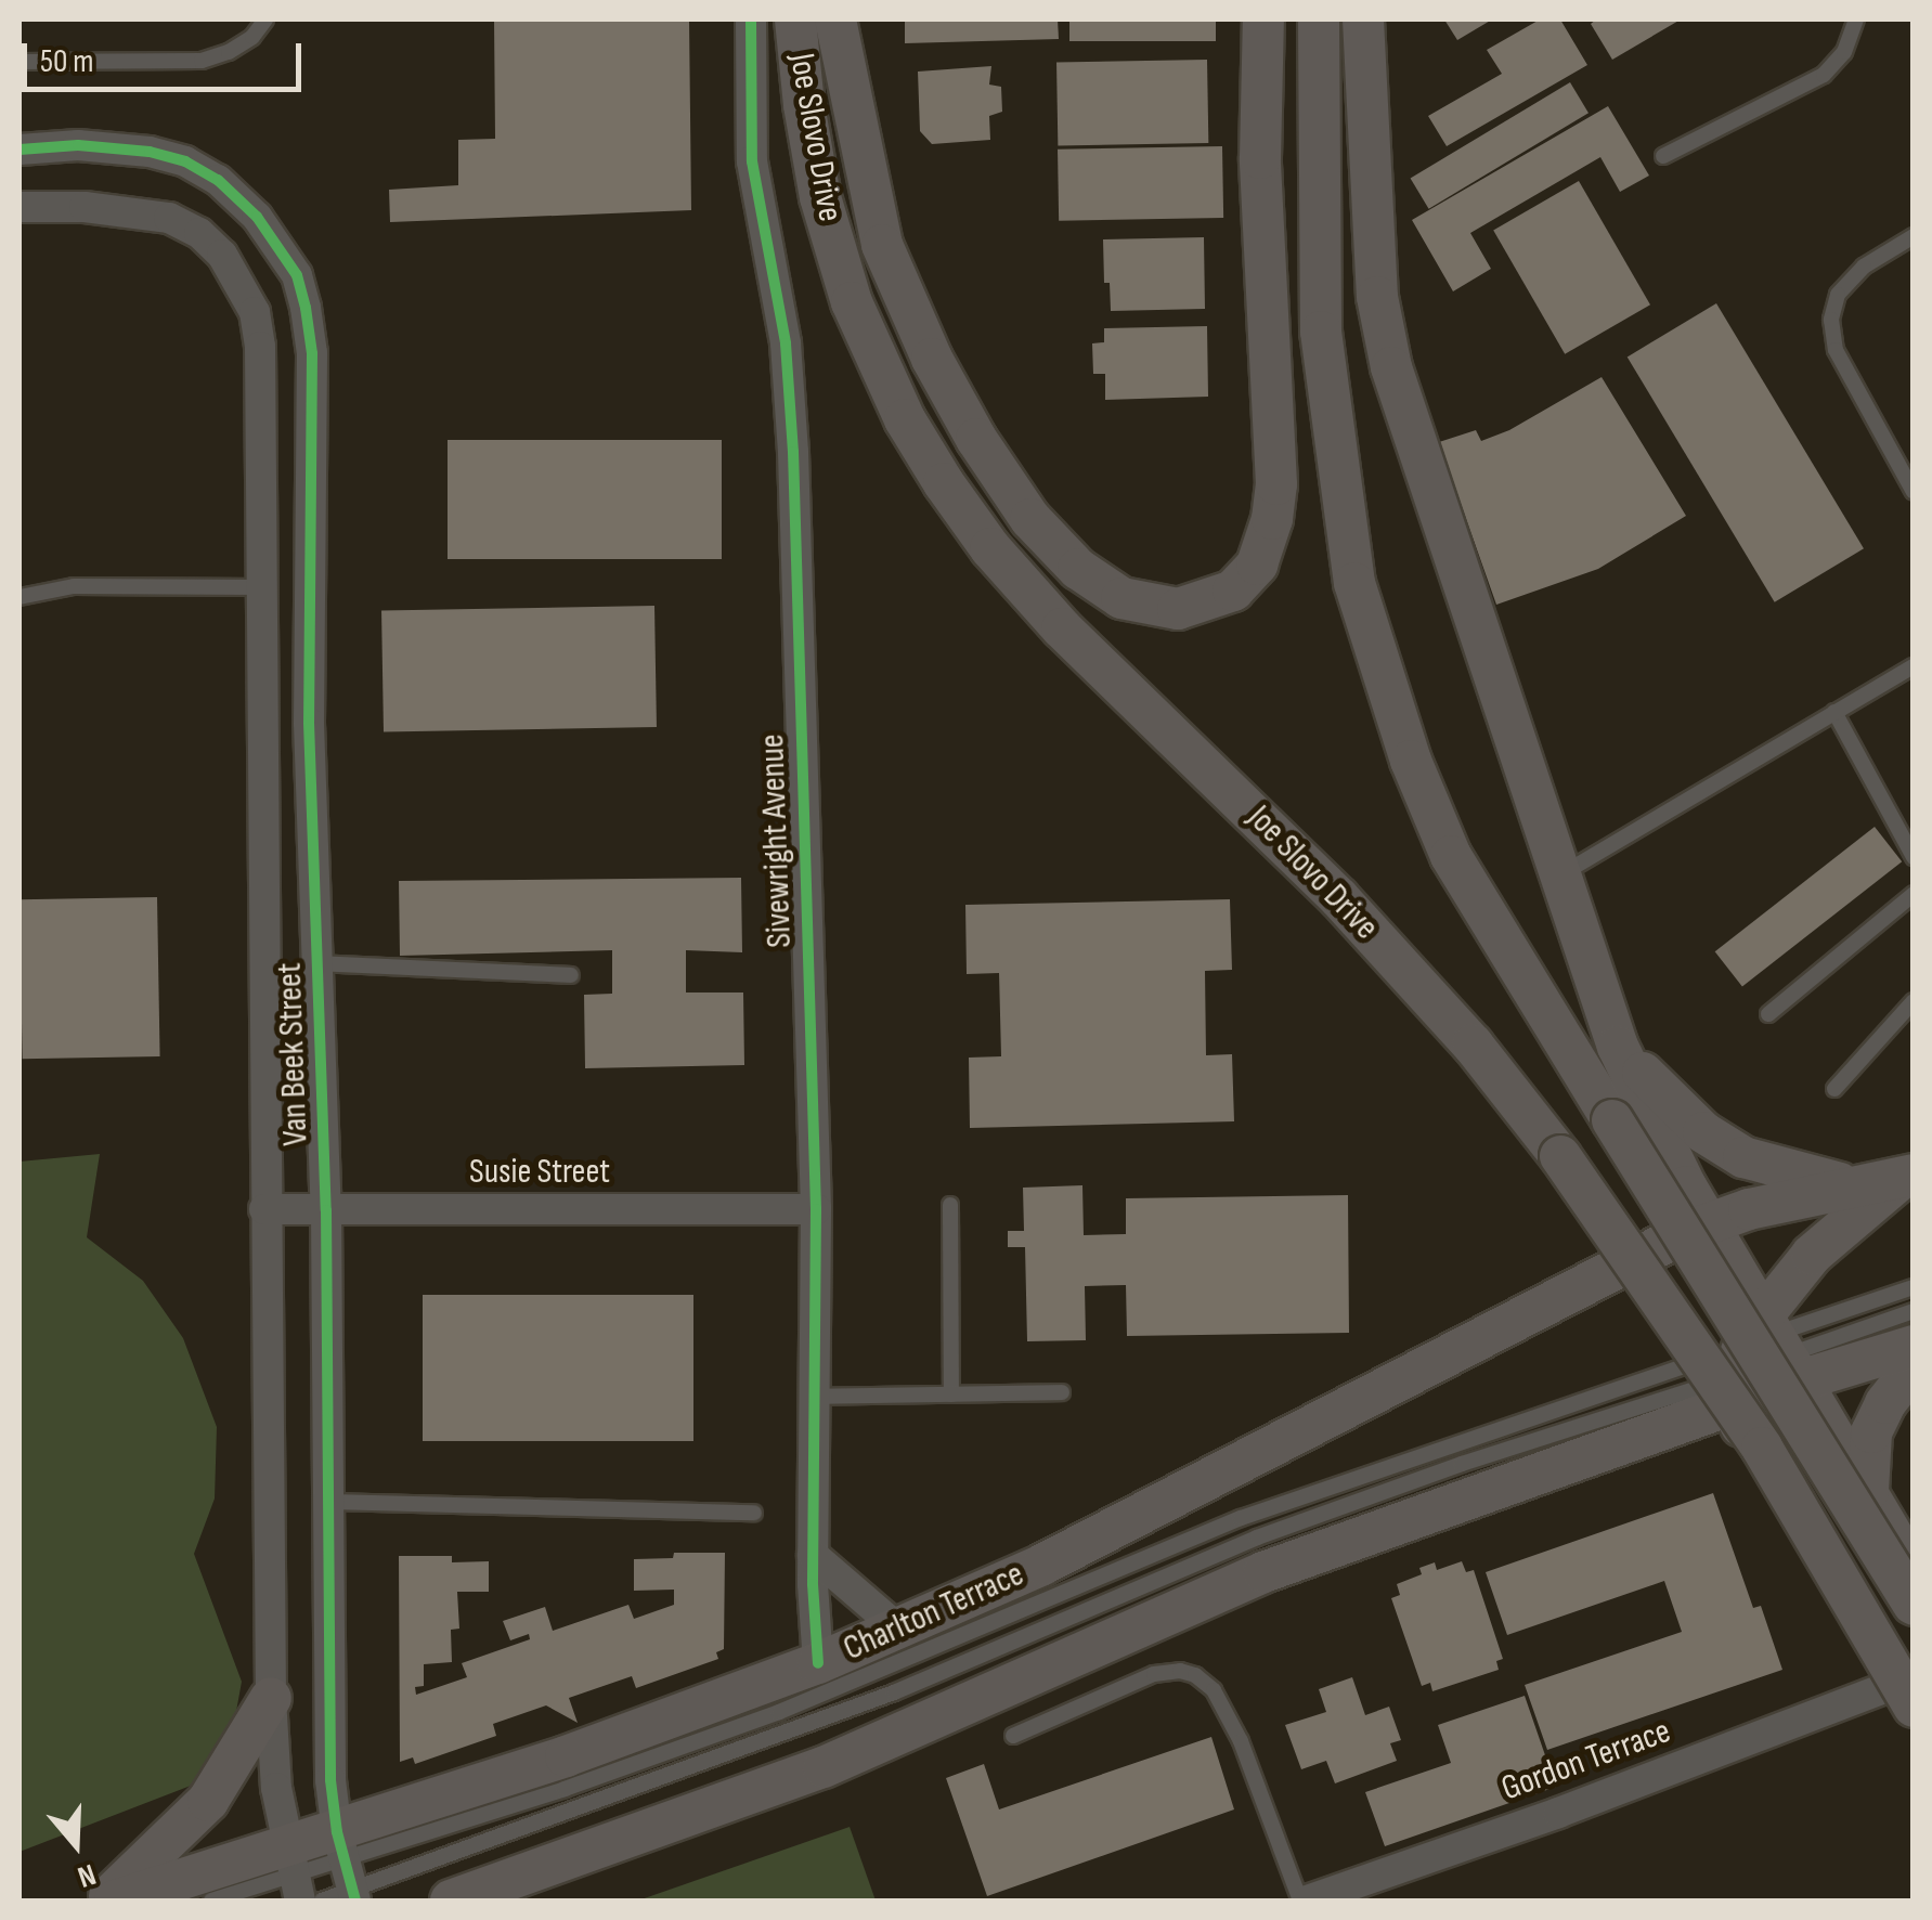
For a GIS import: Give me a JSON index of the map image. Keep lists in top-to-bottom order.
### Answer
{
  "streets": {
    "main road": ["Joe Slovo Drive", "Charlton Terrace"],
    "street": [
      "Sivewright Avenue",
      "Van Beek Street",
      "Susie Street",
      "Gordon Terrace"
    ]
  },
  "crossings": [
    ["Joe Slovo Drive", "Gordon Terrace"],
    ["Sivewright Avenue", "Susie Street"],
    ["Sivewright Avenue", "Charlton Terrace"],
    ["Van Beek Street", "Susie Street"],
    ["Van Beek Street", "Charlton Terrace"]
  ],
  "scale_bar": "50 m",
  "north": "bottom"
}
